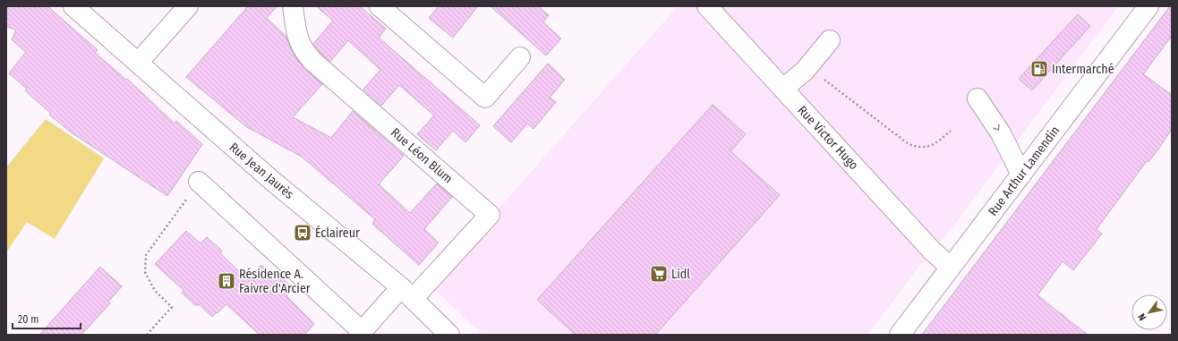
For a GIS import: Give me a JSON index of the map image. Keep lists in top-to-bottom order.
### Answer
{
  "streets": {
    "street": [
      "Rue Victor Hugo",
      "Rue Léon Blum",
      "Rue Jean Jaurès",
      "Rue Arthur Lamendin"
    ]
  },
  "crossings": [
    ["Rue Victor Hugo", "Rue Arthur Lamendin"],
    ["Rue Léon Blum", "Rue Jean Jaurès"]
  ],
  "places": {
    "fuel station": ["Intermarché"],
    "bus stop": ["Éclaireur"],
    "supermarket": ["Lidl"],
    "building": ["Résidence A. Faivre d'Arcier"]
  },
  "scale_bar": "20 m",
  "north": "bottom left"
}
